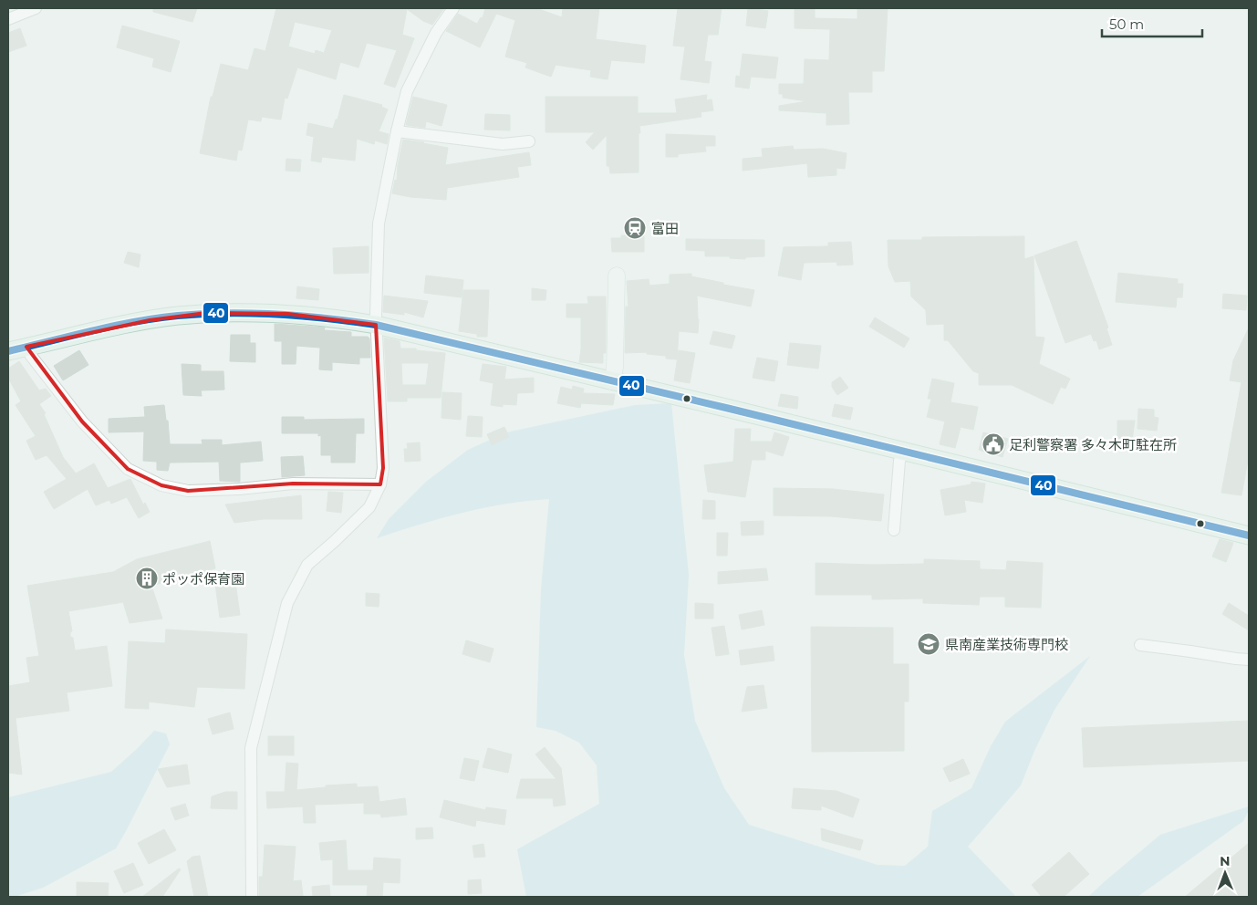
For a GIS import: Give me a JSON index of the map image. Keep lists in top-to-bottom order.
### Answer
{
  "places": {
    "station": ["富田"],
    "public building": ["足利警察署 多々木町駐在所"],
    "building": ["ポッポ保育園"],
    "school or university": ["県南産業技術専門校"]
  },
  "lines": ["transit line 40"],
  "scale_bar": "50 m",
  "north": "top"
}
